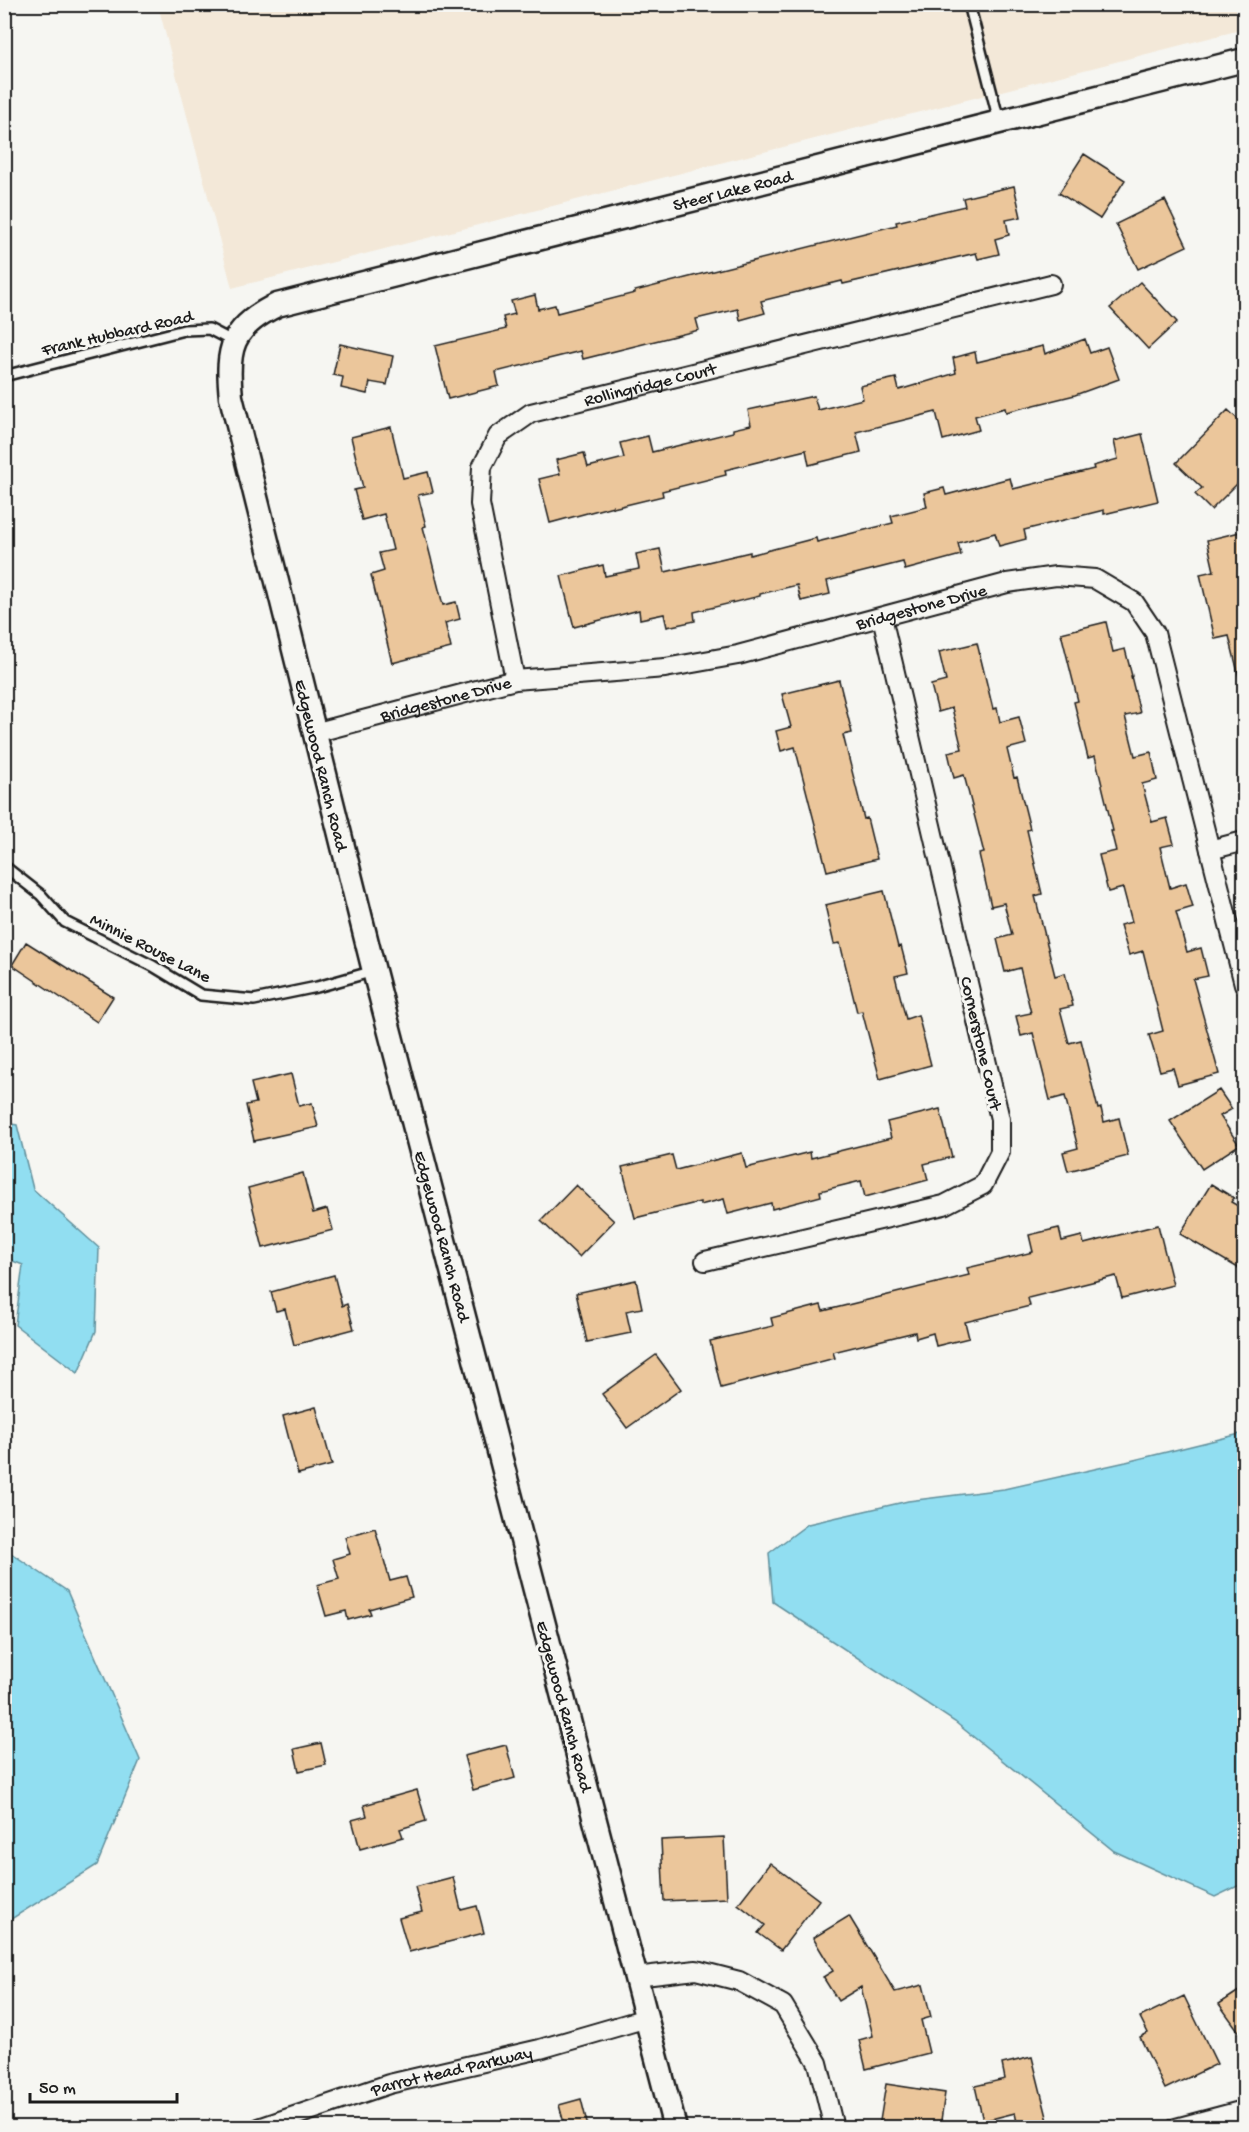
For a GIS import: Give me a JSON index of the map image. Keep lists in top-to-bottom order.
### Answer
{
  "streets": {
    "street": [
      "Steer Lake Road",
      "Rollingridge Court",
      "Bridgestone Drive",
      "Edgewood Ranch Road",
      "Cornerstone Court",
      "Parrot Head Parkway"
    ],
    "lane": ["Frank Hubbard Road", "Minnie Rouse Lane"]
  },
  "crossings": [
    ["Steer Lake Road", "Frank Hubbard Road"],
    ["Steer Lake Road", "Edgewood Ranch Road"],
    ["Frank Hubbard Road", "Edgewood Ranch Road"],
    ["Rollingridge Court", "Bridgestone Drive"],
    ["Bridgestone Drive", "Edgewood Ranch Road"],
    ["Bridgestone Drive", "Cornerstone Court"],
    ["Edgewood Ranch Road", "Minnie Rouse Lane"],
    ["Edgewood Ranch Road", "Parrot Head Parkway"]
  ],
  "scale_bar": "50 m"
}
